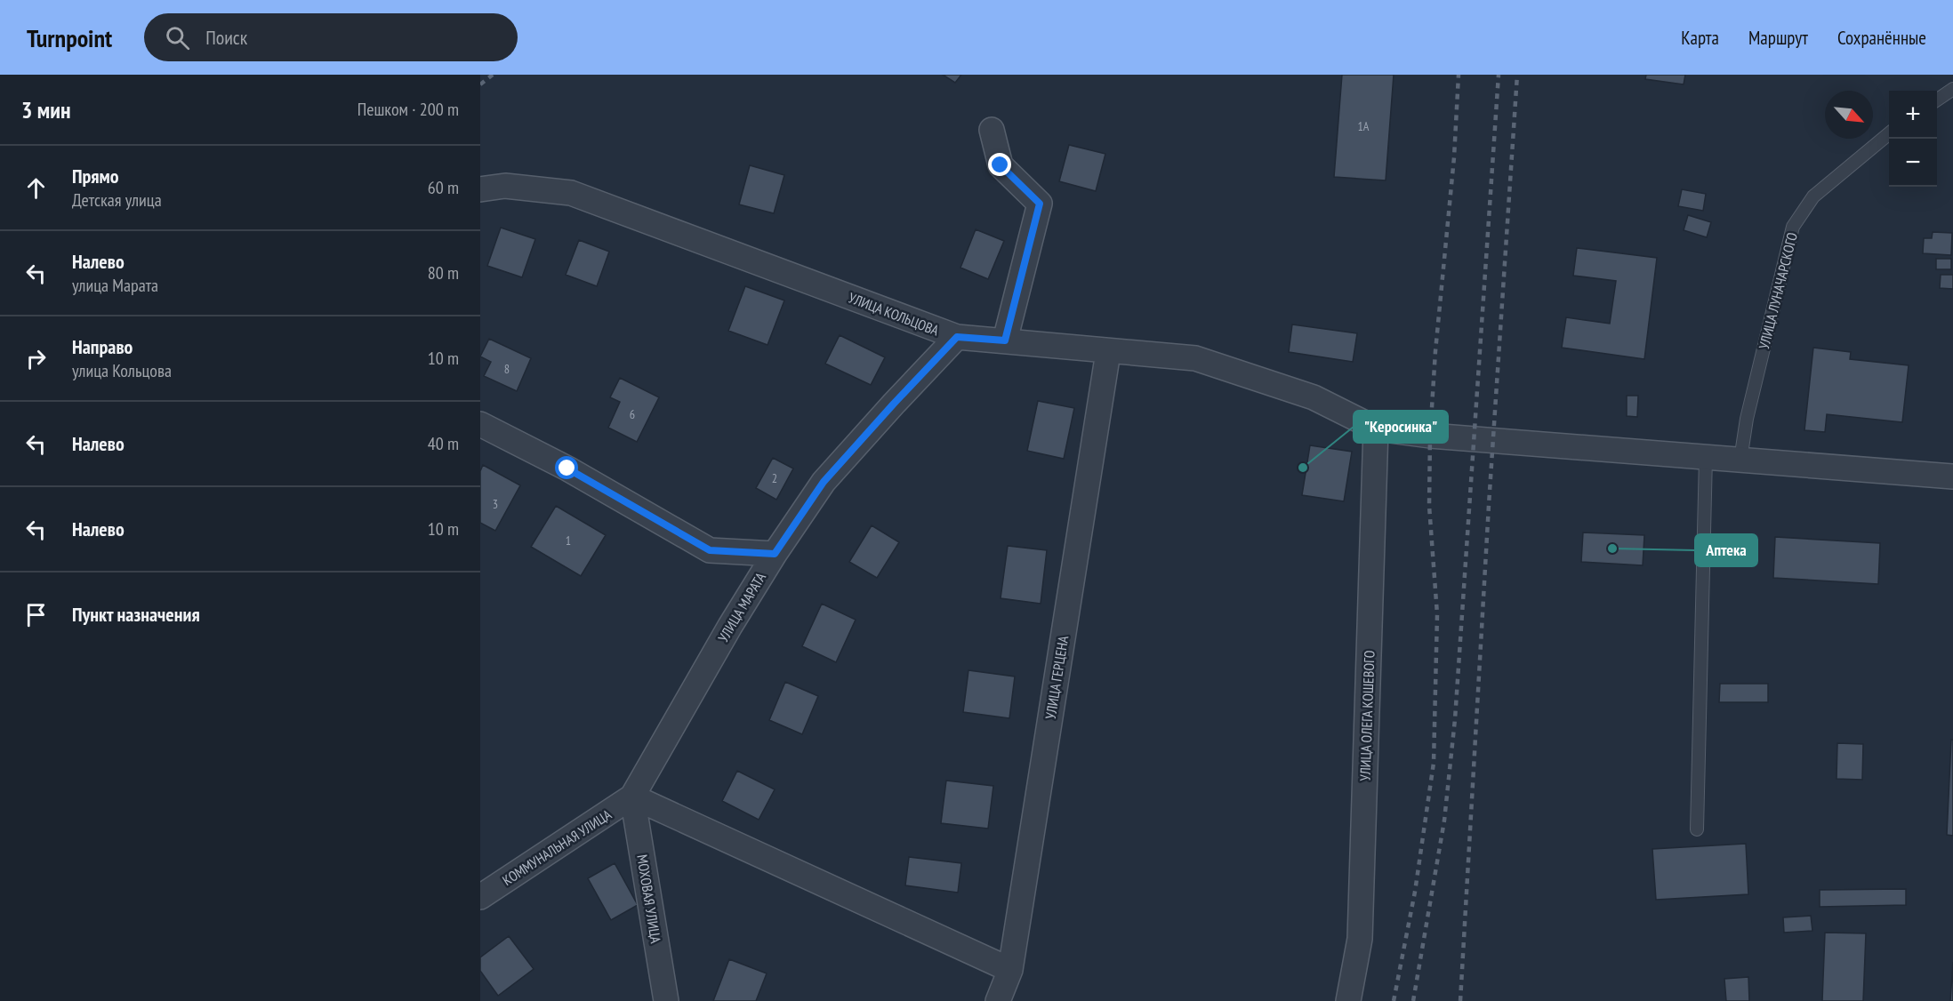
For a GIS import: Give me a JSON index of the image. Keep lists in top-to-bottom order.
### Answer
{
  "streets": {
    "street": [
      "УЛИЦА КОЛЬЦОВА",
      "УЛИЦА МАРАТА",
      "УЛИЦА ГЕРЦЕНА",
      "УЛИЦА ОЛЕГА КОШЕВОГО",
      "КОММУНАЛЬНАЯ УЛИЦА",
      "МОХОВАЯ УЛИЦА"
    ],
    "lane": ["УЛИЦА ЛУНАЧАРСКОГО"]
  },
  "crossings": [
    ["УЛИЦА ЛУНАЧАРСКОГО", "УЛИЦА КОЛЬЦОВА"],
    ["УЛИЦА КОЛЬЦОВА", "УЛИЦА МАРАТА"],
    ["УЛИЦА КОЛЬЦОВА", "УЛИЦА ГЕРЦЕНА"],
    ["УЛИЦА КОЛЬЦОВА", "УЛИЦА ОЛЕГА КОШЕВОГО"],
    ["УЛИЦА МАРАТА", "КОММУНАЛЬНАЯ УЛИЦА"],
    ["УЛИЦА МАРАТА", "МОХОВАЯ УЛИЦА"],
    ["КОММУНАЛЬНАЯ УЛИЦА", "МОХОВАЯ УЛИЦА"]
  ],
  "places": ["\"Керосинка\"", "Аптека"],
  "house_numbers": [
    "1А",
    "8",
    "6",
    "2",
    "3",
    "1"
  ],
  "north": "bottom right",
  "page": {
    "header": "Turnpoint",
    "search": "Поиск",
    "nav": ["Карта", "Маршрут", "Сохранённые"],
    "heading": ["3 мин", "Пешком · 200 m"],
    "map_buttons": ["+", "−"],
    "list": [
      ["Прямо", "Детская улица", "60 m"],
      ["Налево", "улица Марата", "80 m"],
      ["Направо", "улица Кольцова", "10 m"],
      ["Налево", "40 m"],
      ["Налево", "10 m"],
      "Пункт назначения"
    ]
  }
}
